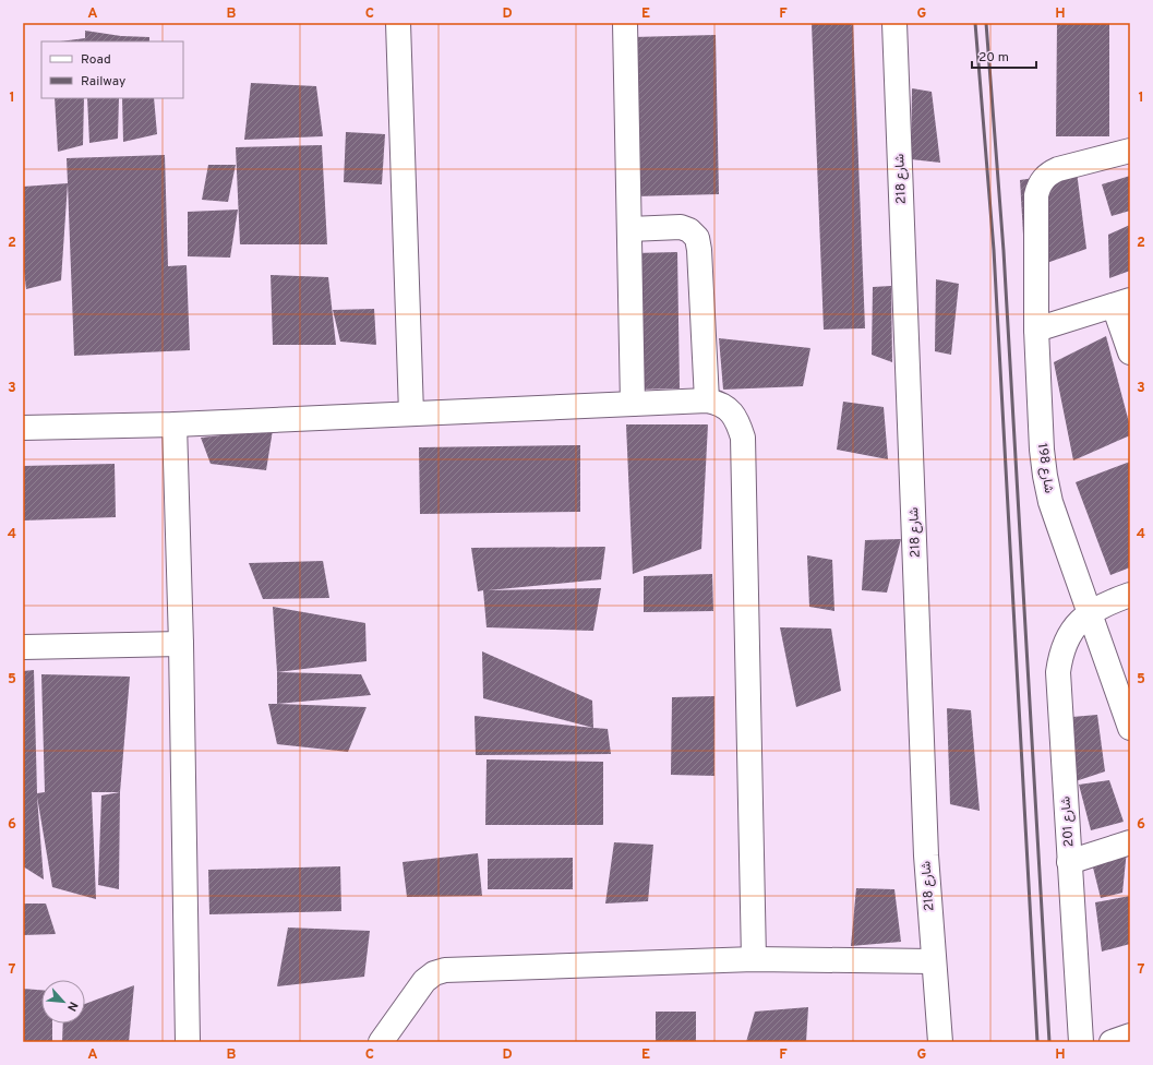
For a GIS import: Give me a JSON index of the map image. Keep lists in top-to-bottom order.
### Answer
{
  "streets": {
    "street": ["شارع 218", "شارع 198", "شارع 201"]
  },
  "crossings": [
    ["شارع 198", "شارع 201"]
  ],
  "legend": ["Road", "Railway"],
  "scale_bar": "20 m",
  "north": "bottom right",
  "grid": {
    "columns": [
      "A",
      "B",
      "C",
      "D",
      "E",
      "F",
      "G",
      "H"
    ],
    "rows": [
      "1",
      "2",
      "3",
      "4",
      "5",
      "6",
      "7"
    ]
  }
}
